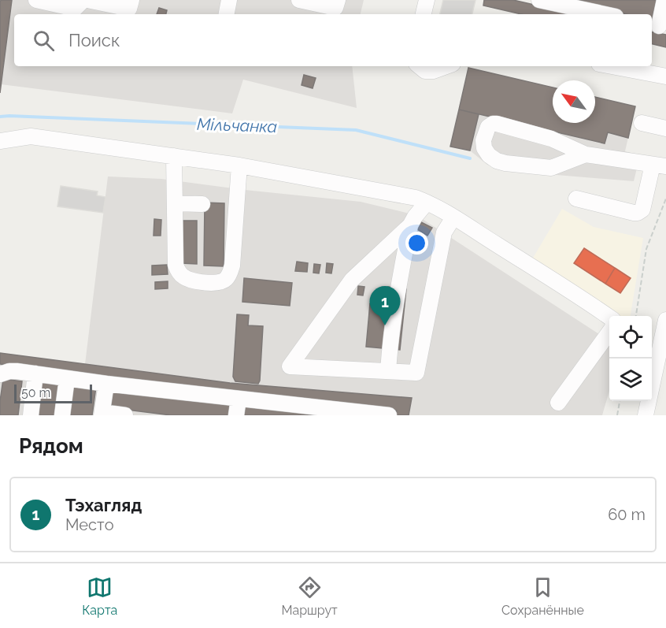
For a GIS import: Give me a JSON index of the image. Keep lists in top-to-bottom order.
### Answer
{
  "water": ["Мільчанка"],
  "scale_bar": "50 m",
  "north": "top left",
  "page": {
    "search": "Поиск",
    "pins": "1",
    "scale": "50 m",
    "heading": "Рядом",
    "list": [
      {
        "mark": "1",
        "name": "Тэхагляд",
        "note": "Место",
        "value": "60 m"
      }
    ],
    "nav": ["Карта", "Маршрут", "Сохранённые"]
  }
}
